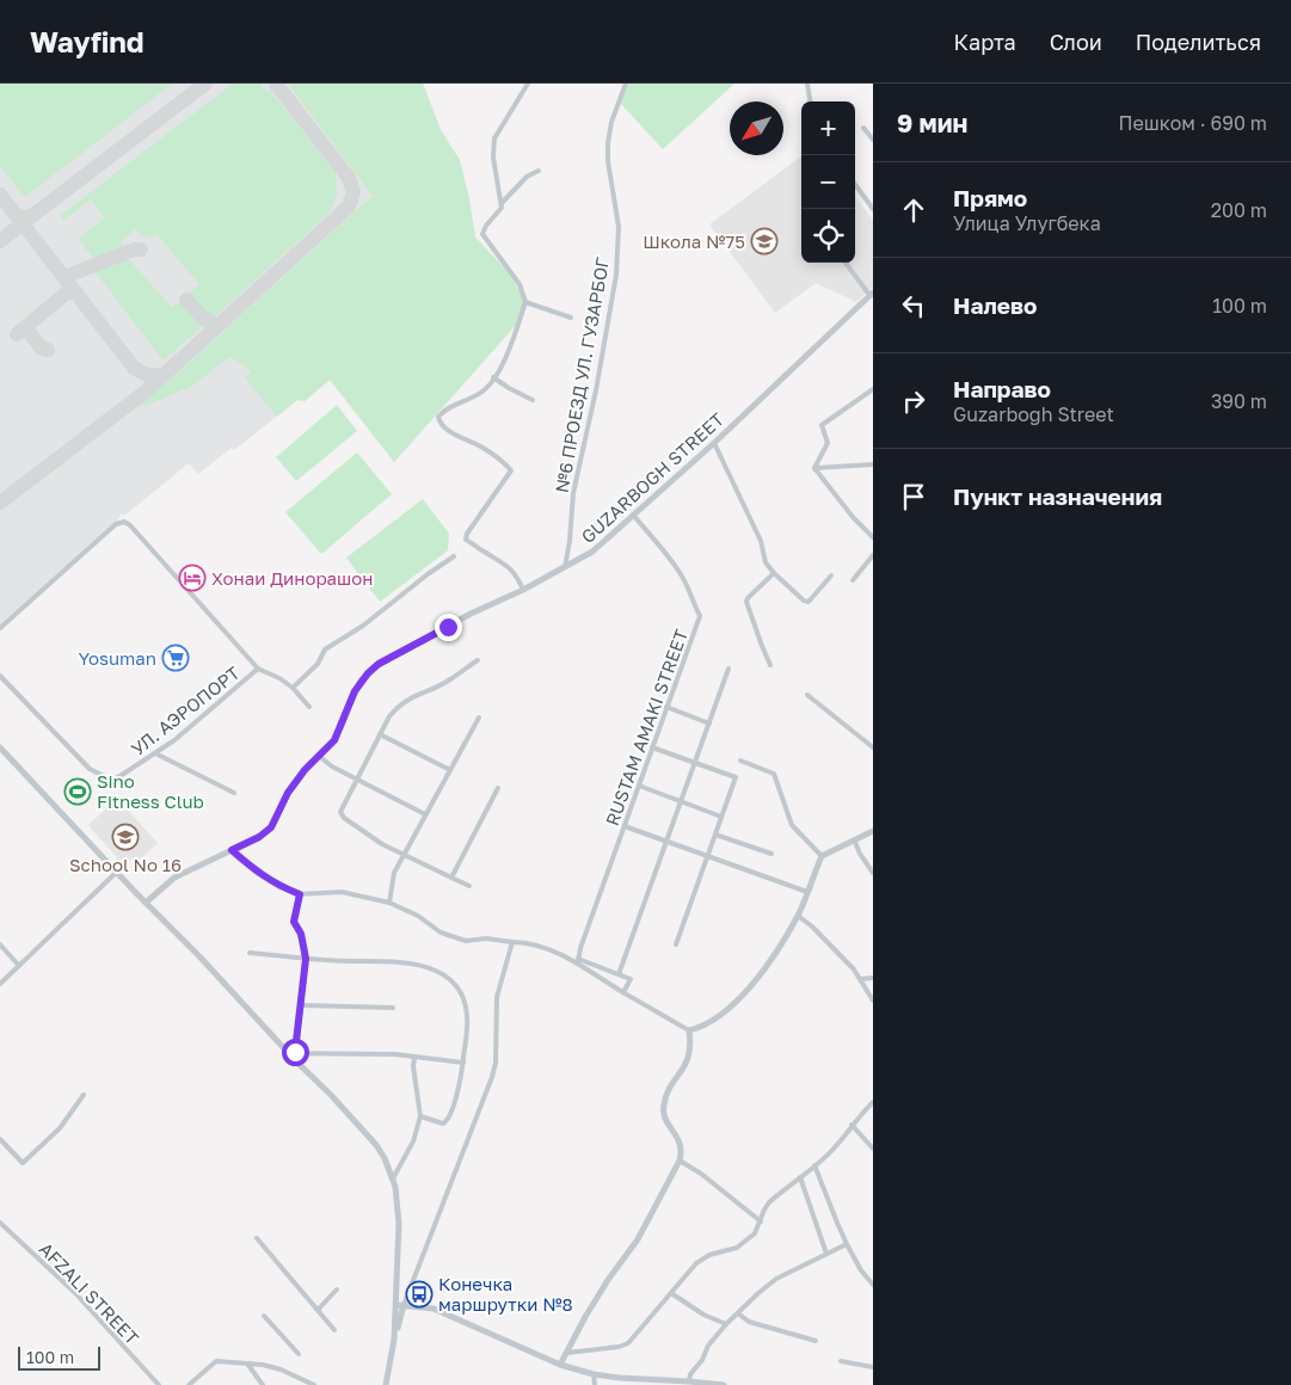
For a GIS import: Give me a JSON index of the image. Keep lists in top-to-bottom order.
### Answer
{
  "streets": {
    "street": [
      "№6 ПРОЕЗД УЛ. ГУЗАРБОГ",
      "GUZARBOGH STREET",
      "УЛ. АЭРОПОРТ",
      "RUSTAM AMAKI STREET",
      "AFZALI STREET"
    ]
  },
  "crossings": [
    ["№6 ПРОЕЗД УЛ. ГУЗАРБОГ", "GUZARBOGH STREET"],
    ["GUZARBOGH STREET", "RUSTAM AMAKI STREET"]
  ],
  "places": {
    "school or university": ["Школа №75", "School No 16"],
    "hotel": ["Хонаи Динорашон"],
    "supermarket": ["Yosuman"],
    "sports": ["Sino Fitness Club"],
    "bus stop": ["Конечка маршрутки №8"]
  },
  "scale_bar": "100 m",
  "north": "bottom left",
  "page": {
    "header": "Wayfind",
    "nav": ["Карта", "Слои", "Поделиться"],
    "heading": ["9 мин", "Пешком · 690 m"],
    "map_buttons": ["+", "−"],
    "list": [
      ["Прямо", "Улица Улугбека", "200 m"],
      ["Налево", "100 m"],
      ["Направо", "Guzarbogh Street", "390 m"],
      "Пункт назначения"
    ],
    "scale": "100 m"
  }
}
